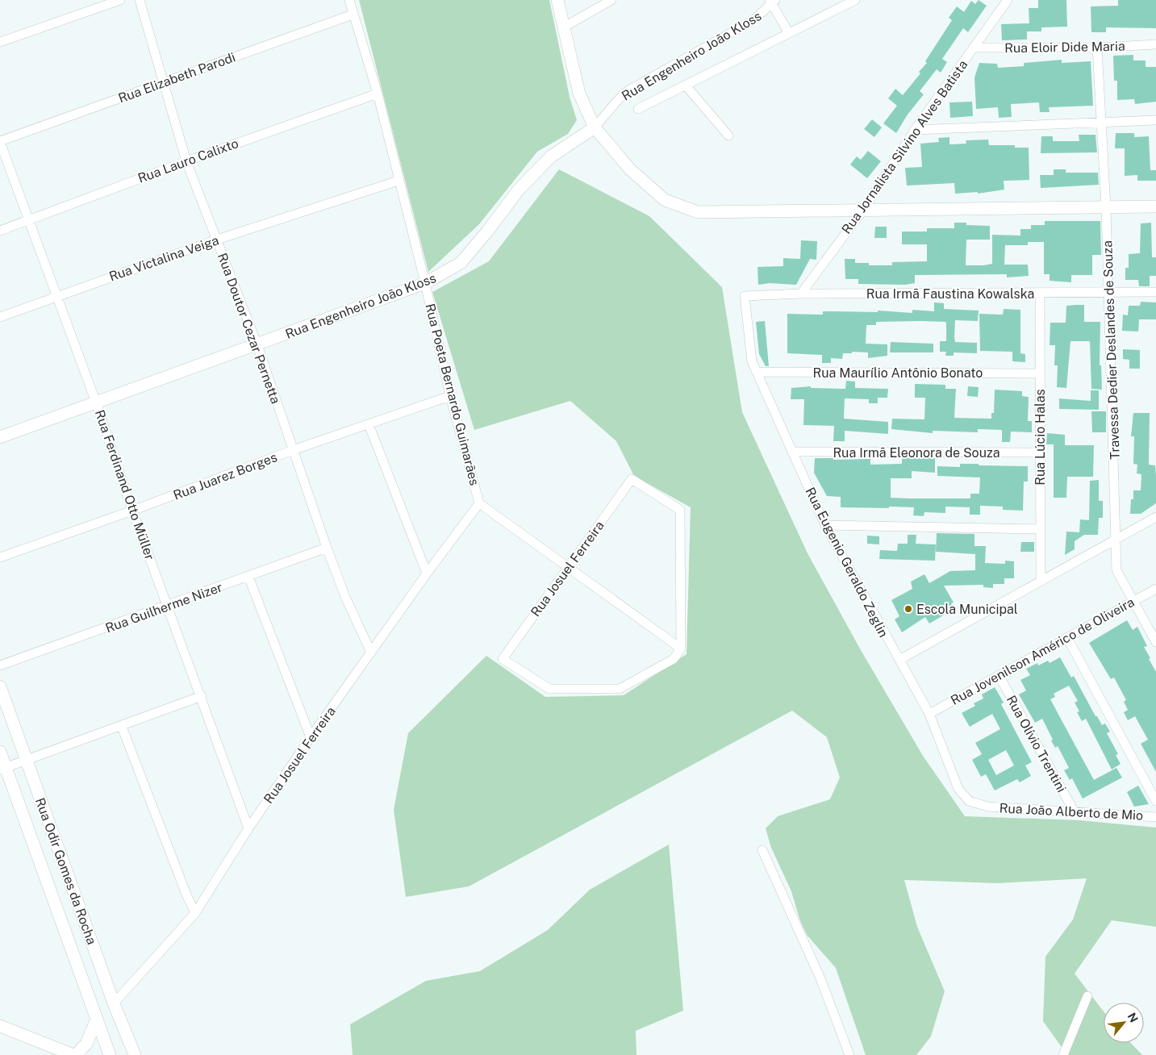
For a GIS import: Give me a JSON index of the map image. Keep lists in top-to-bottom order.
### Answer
{
  "streets": {
    "street": [
      "Rua Eloir Dide Maria",
      "Rua Engenheiro João Kloss",
      "Rua Elizabeth Parodi",
      "Rua Jornalista Silvino Alves Batista",
      "Rua Lauro Calixto",
      "Rua Victalina Veiga",
      "Rua Irmã Faustina Kowalska",
      "Rua Doutor Cezar Pernetta",
      "Travessa Dedier Deslandes de Souza",
      "Rua Maurílio Antônio Bonato",
      "Rua Poeta Bernardo Guimarães",
      "Rua Lúcio Halas",
      "Rua Irmã Eleonora de Souza",
      "Rua Juarez Borges",
      "Rua Ferdinand Otto Müller",
      "Rua Eugenio Geraldo Zeglin",
      "Rua Josuel Ferreira",
      "Rua Guilherme Nizer",
      "Rua Jovenilson Américo de Oliveira",
      "Rua Olívio Trentini",
      "Rua João Alberto de Mio",
      "Rua Odir Gomes da Rocha"
    ]
  },
  "crossings": [
    ["Rua Eloir Dide Maria", "Rua Jornalista Silvino Alves Batista"],
    ["Rua Eloir Dide Maria", "Travessa Dedier Deslandes de Souza"],
    ["Rua Engenheiro João Kloss", "Rua Doutor Cezar Pernetta"],
    ["Rua Engenheiro João Kloss", "Rua Poeta Bernardo Guimarães"],
    ["Rua Engenheiro João Kloss", "Rua Ferdinand Otto Müller"],
    ["Rua Elizabeth Parodi", "Rua Doutor Cezar Pernetta"],
    ["Rua Elizabeth Parodi", "Rua Poeta Bernardo Guimarães"],
    ["Rua Elizabeth Parodi", "Rua Ferdinand Otto Müller"],
    ["Rua Jornalista Silvino Alves Batista", "Rua Irmã Faustina Kowalska"],
    ["Rua Lauro Calixto", "Rua Doutor Cezar Pernetta"],
    ["Rua Lauro Calixto", "Rua Poeta Bernardo Guimarães"],
    ["Rua Lauro Calixto", "Rua Ferdinand Otto Müller"],
    ["Rua Victalina Veiga", "Rua Doutor Cezar Pernetta"],
    ["Rua Victalina Veiga", "Rua Poeta Bernardo Guimarães"],
    ["Rua Victalina Veiga", "Rua Ferdinand Otto Müller"],
    ["Rua Irmã Faustina Kowalska", "Travessa Dedier Deslandes de Souza"],
    ["Rua Irmã Faustina Kowalska", "Rua Lúcio Halas"],
    ["Rua Irmã Faustina Kowalska", "Rua Eugenio Geraldo Zeglin"],
    ["Rua Doutor Cezar Pernetta", "Rua Juarez Borges"],
    ["Rua Doutor Cezar Pernetta", "Rua Josuel Ferreira"],
    ["Rua Doutor Cezar Pernetta", "Rua Guilherme Nizer"],
    ["Travessa Dedier Deslandes de Souza", "Rua Jovenilson Américo de Oliveira"],
    ["Rua Maurílio Antônio Bonato", "Rua Lúcio Halas"],
    ["Rua Maurílio Antônio Bonato", "Rua Eugenio Geraldo Zeglin"],
    ["Rua Poeta Bernardo Guimarães", "Rua Juarez Borges"],
    ["Rua Poeta Bernardo Guimarães", "Rua Josuel Ferreira"],
    ["Rua Lúcio Halas", "Rua Irmã Eleonora de Souza"],
    ["Rua Irmã Eleonora de Souza", "Rua Eugenio Geraldo Zeglin"],
    ["Rua Juarez Borges", "Rua Ferdinand Otto Müller"],
    ["Rua Ferdinand Otto Müller", "Rua Josuel Ferreira"],
    ["Rua Ferdinand Otto Müller", "Rua Guilherme Nizer"],
    ["Rua Eugenio Geraldo Zeglin", "Rua Jovenilson Américo de Oliveira"],
    ["Rua Eugenio Geraldo Zeglin", "Rua João Alberto de Mio"],
    ["Rua Josuel Ferreira", "Rua Odir Gomes da Rocha"],
    ["Rua Jovenilson Américo de Oliveira", "Rua Olívio Trentini"],
    ["Rua Olívio Trentini", "Rua João Alberto de Mio"]
  ],
  "places": ["Escola Municipal"],
  "north": "top right"
}
